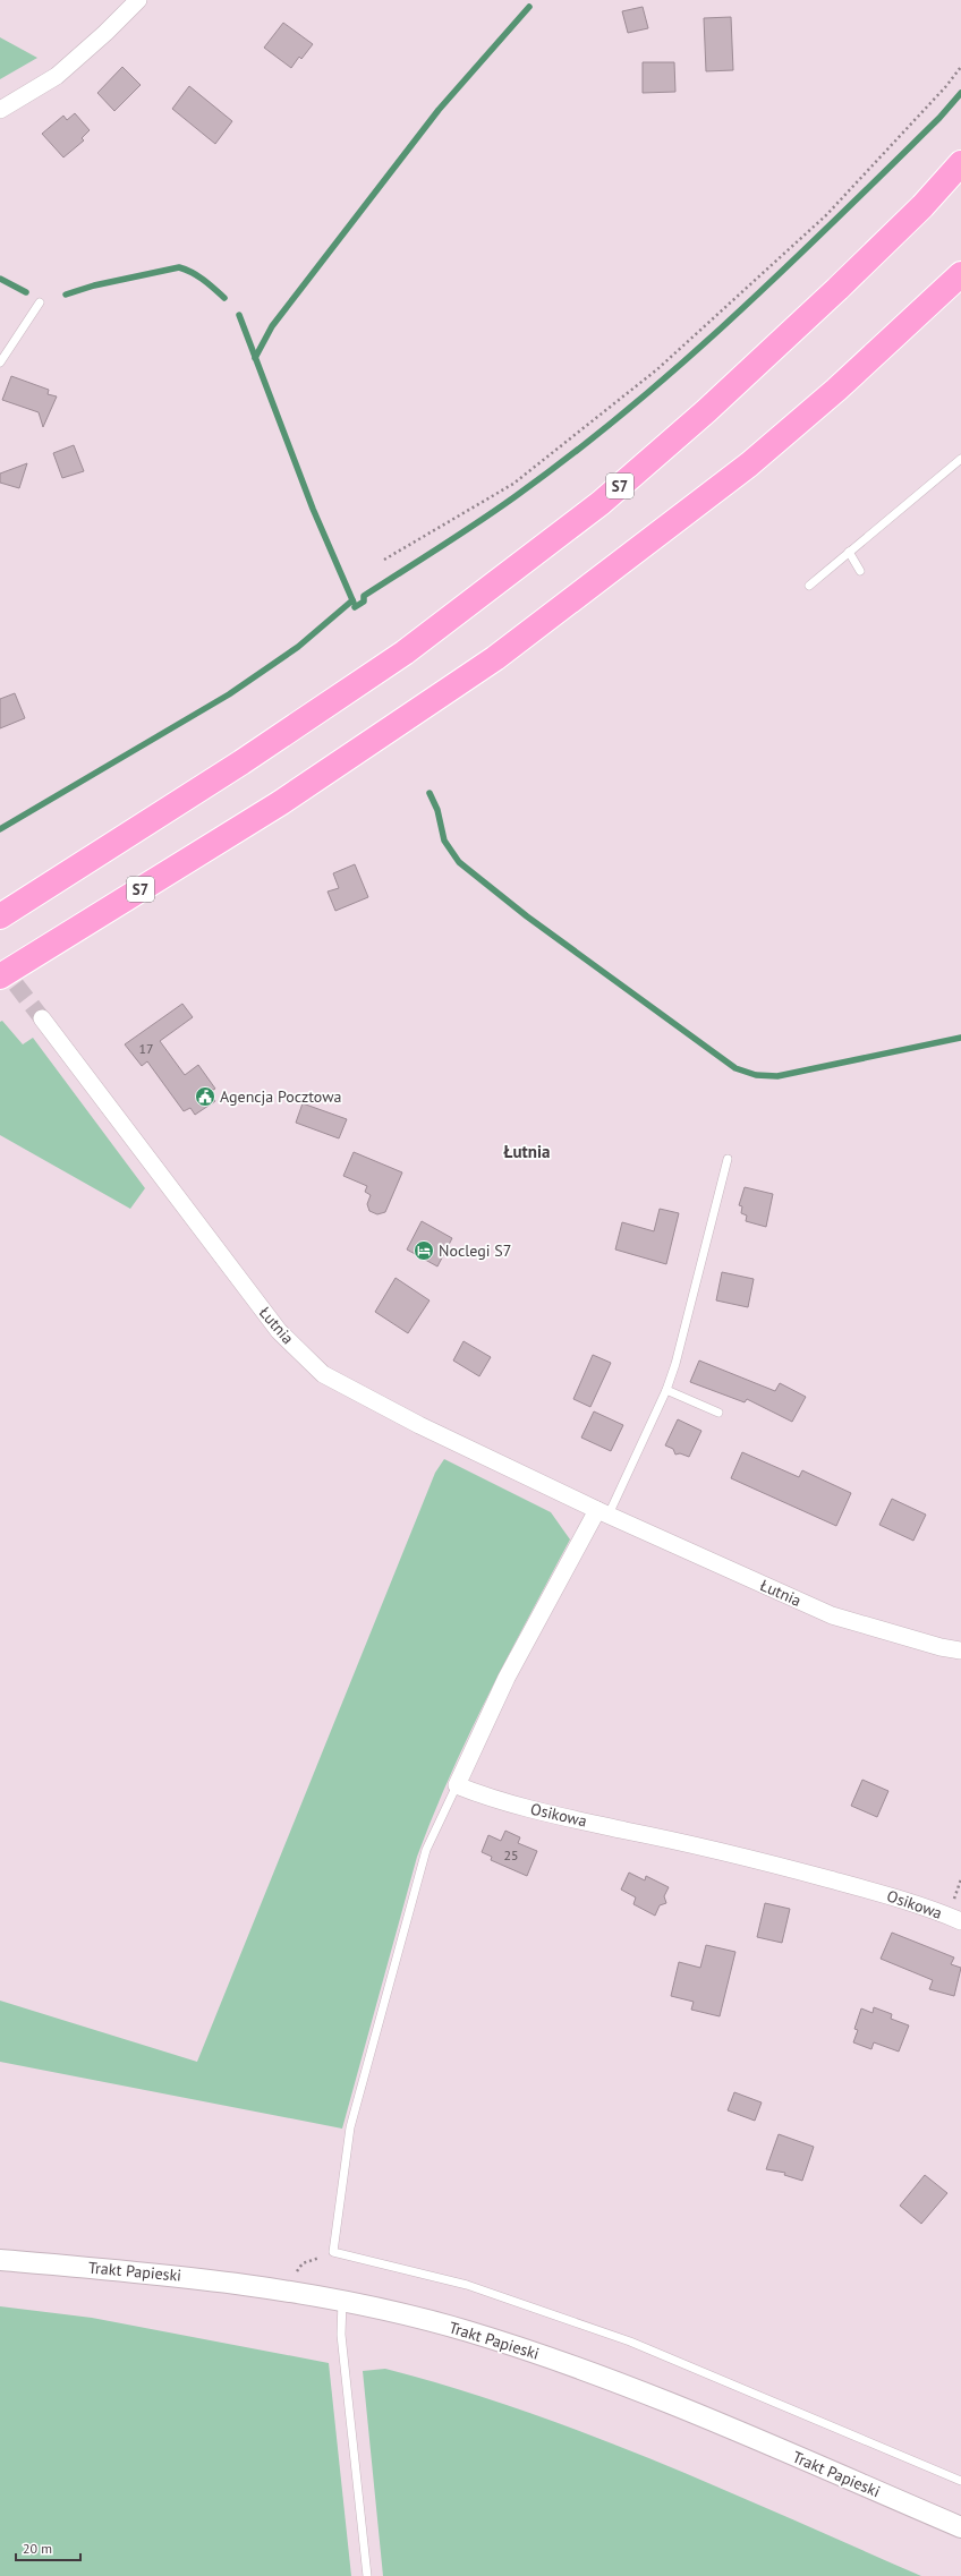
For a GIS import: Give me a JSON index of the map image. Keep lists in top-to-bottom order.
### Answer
{
  "streets": {
    "highway": ["S7"],
    "street": ["Łutnia", "Osikowa", "Trakt Papieski"]
  },
  "districts": ["Łutnia"],
  "places": {
    "public building": ["Agencja Pocztowa"],
    "hotel": ["Noclegi S7"]
  },
  "house_numbers": ["17", "25"],
  "scale_bar": "20 m"
}
